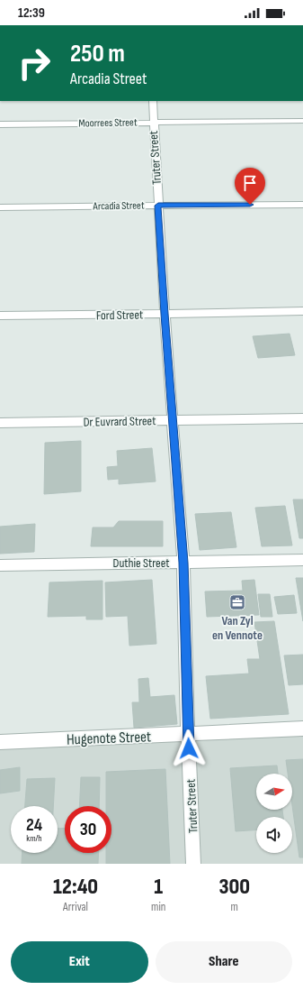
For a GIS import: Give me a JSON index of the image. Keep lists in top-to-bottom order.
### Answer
{
  "streets": {
    "street": [
      "Moorrees Street",
      "Truter Street",
      "Arcadia Street",
      "Ford Street",
      "Dr Euvrard Street",
      "Duthie Street",
      "Hugenote Street"
    ]
  },
  "crossings": [
    ["Moorrees Street", "Truter Street"],
    ["Truter Street", "Arcadia Street"],
    ["Truter Street", "Ford Street"],
    ["Truter Street", "Dr Euvrard Street"],
    ["Truter Street", "Duthie Street"],
    ["Truter Street", "Hugenote Street"]
  ],
  "places": {
    "office": ["Van Zyl en Vennote"]
  },
  "north": "right",
  "page": {
    "status": "12:39",
    "turn": ["250 m", "Arcadia Street"],
    "speed": "24 km/h",
    "limit": "30",
    "eta": [
      "12:40",
      "Arrival",
      "1",
      "min",
      "300",
      "m"
    ],
    "buttons": ["Exit", "Share"]
  }
}
